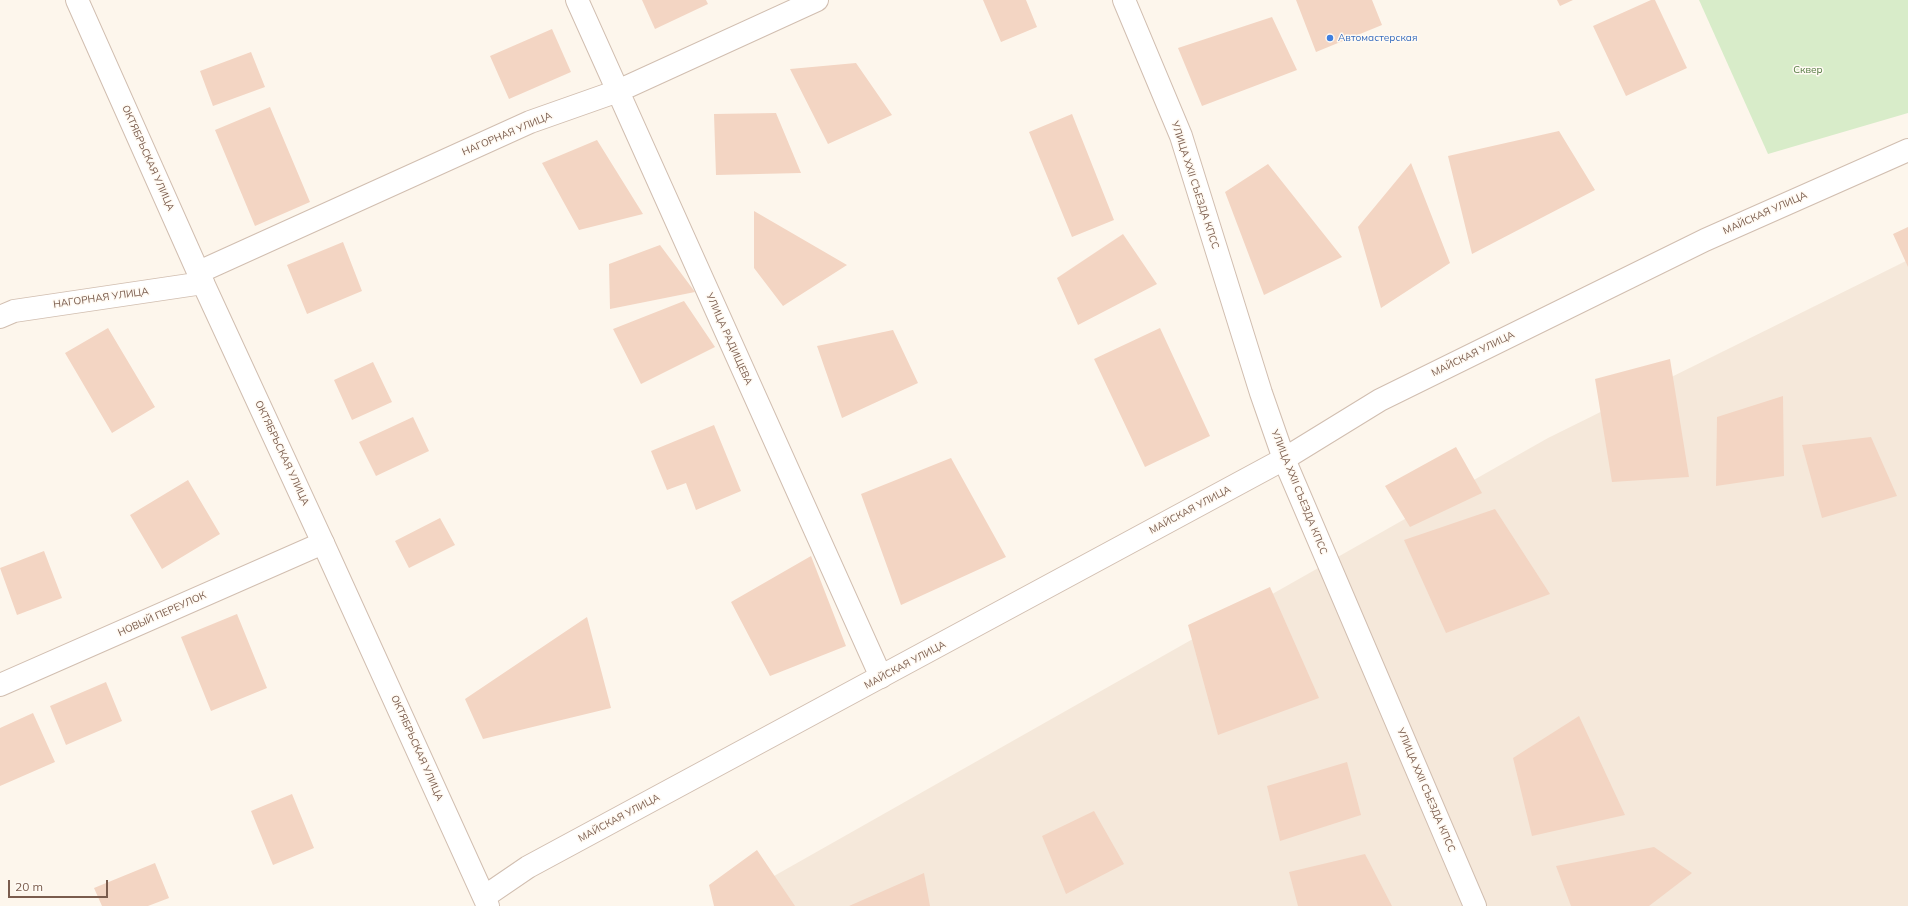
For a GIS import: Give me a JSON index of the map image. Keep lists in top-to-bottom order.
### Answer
{
  "streets": {
    "street": [
      "НАГОРНАЯ УЛИЦА",
      "ОКТЯБРЬСКАЯ УЛИЦА",
      "УЛИЦА XXII СЪЕЗДА КПСС",
      "МАЙСКАЯ УЛИЦА",
      "УЛИЦА РАДИЩЕВА",
      "НОВЫЙ ПЕРЕУЛОК"
    ]
  },
  "crossings": [
    ["НАГОРНАЯ УЛИЦА", "ОКТЯБРЬСКАЯ УЛИЦА"],
    ["НАГОРНАЯ УЛИЦА", "УЛИЦА РАДИЩЕВА"],
    ["ОКТЯБРЬСКАЯ УЛИЦА", "МАЙСКАЯ УЛИЦА"],
    ["ОКТЯБРЬСКАЯ УЛИЦА", "НОВЫЙ ПЕРЕУЛОК"],
    ["УЛИЦА XXII СЪЕЗДА КПСС", "МАЙСКАЯ УЛИЦА"],
    ["МАЙСКАЯ УЛИЦА", "УЛИЦА РАДИЩЕВА"]
  ],
  "parks": ["Сквер"],
  "places": ["Автомастерская"],
  "scale_bar": "20 m"
}
